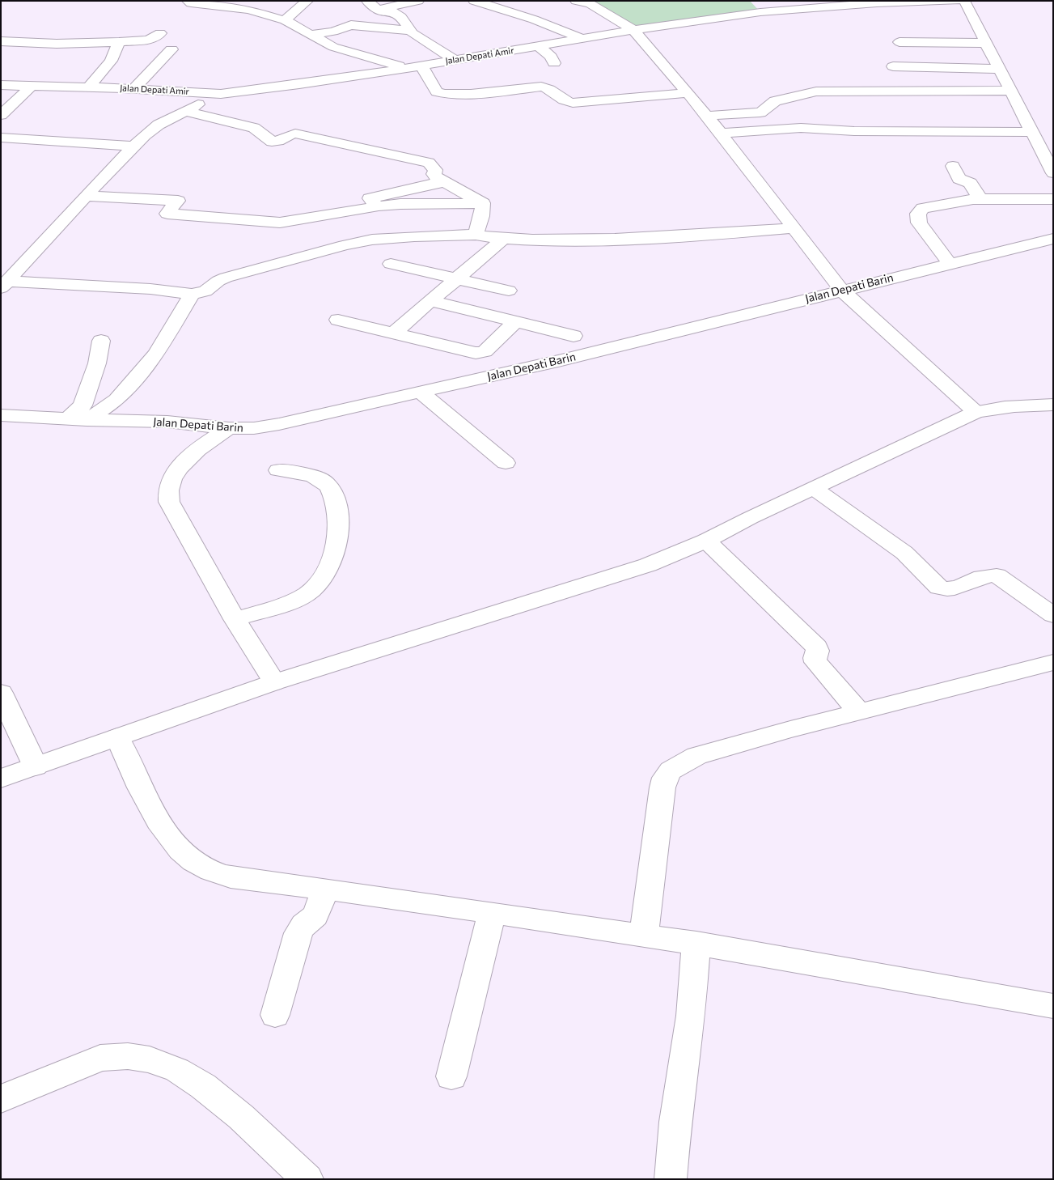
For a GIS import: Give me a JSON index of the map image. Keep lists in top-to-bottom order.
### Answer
{
  "streets": {
    "street": ["Jalan Depati Amir", "Jalan Depati Barin"]
  }
}
